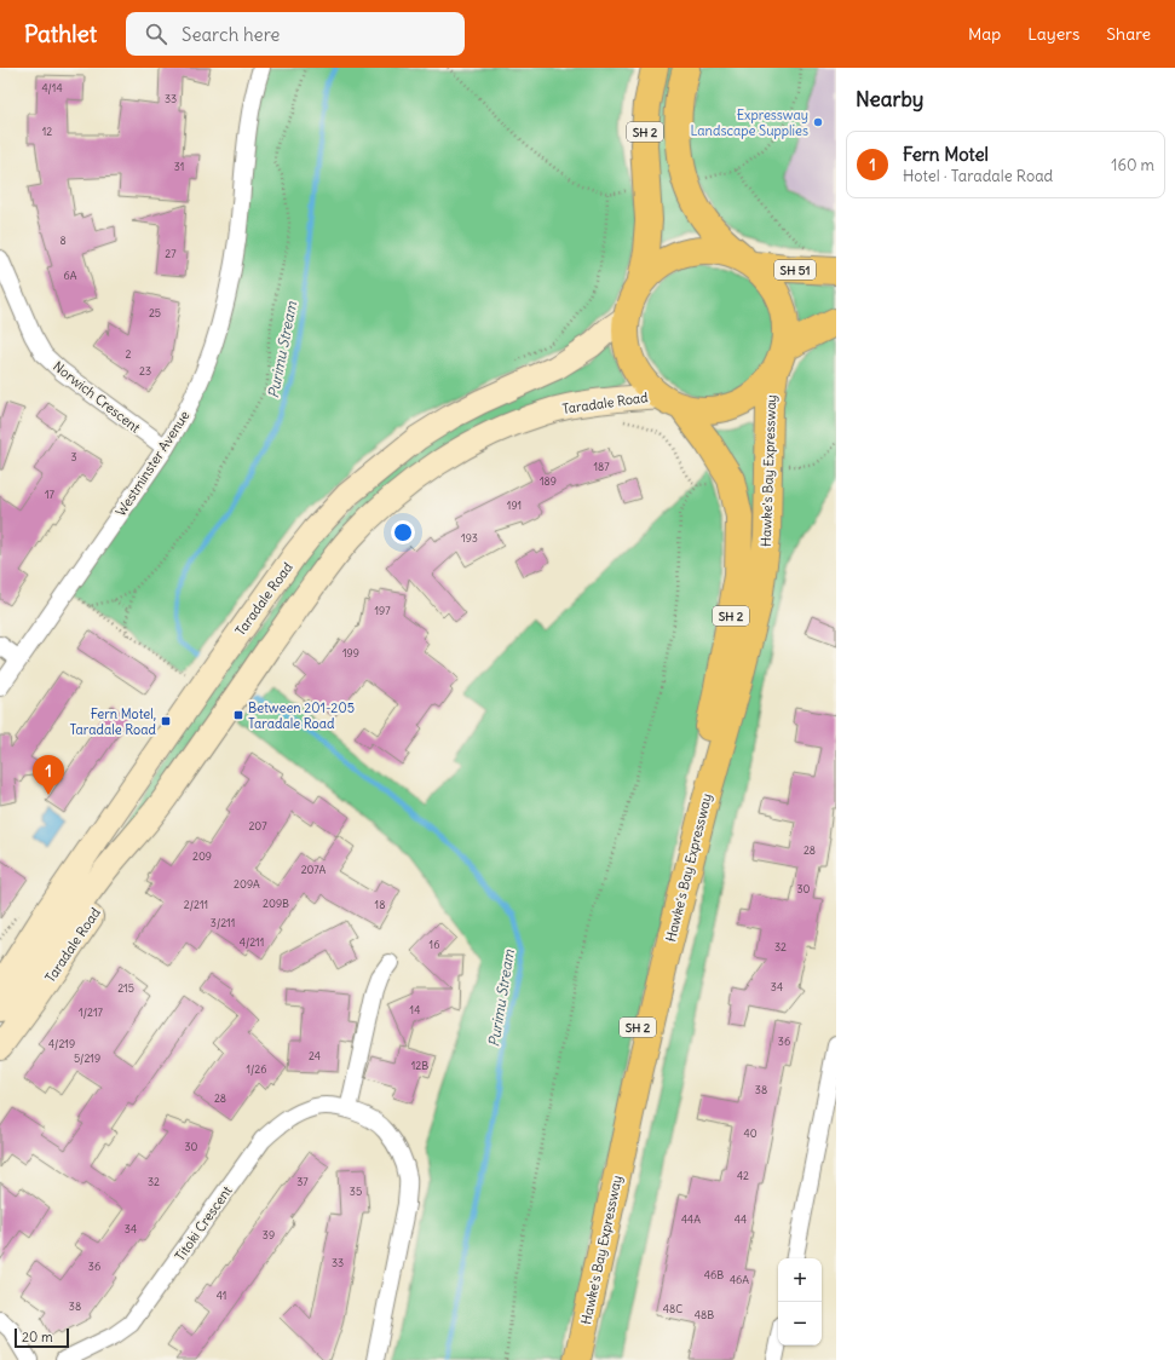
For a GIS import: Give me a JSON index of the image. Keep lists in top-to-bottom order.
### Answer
{
  "streets": {
    "highway": ["SH 2", "SH 51", "Hawke's Bay Expressway"],
    "main road": ["Taradale Road"],
    "street": ["Norwich Crescent", "Westminster Avenue", "Titoki Crescent"]
  },
  "crossings": [
    ["SH 2", "SH 51"],
    ["SH 2", "Taradale Road"],
    ["SH 2", "Hawke's Bay Expressway"],
    ["SH 51", "Taradale Road"],
    ["SH 51", "Hawke's Bay Expressway"],
    ["Norwich Crescent", "Westminster Avenue"],
    ["Taradale Road", "Hawke's Bay Expressway"]
  ],
  "water": ["Purimu Stream"],
  "places": {
    "other": ["Expressway Landscape Supplies"],
    "transit": ["Between 201-205 Taradale Road", "Fern Motel, Taradale Road"]
  },
  "house_numbers": [
    "4/14",
    "33",
    "12",
    "31",
    "8",
    "27",
    "6A",
    "25",
    "2",
    "23",
    "3",
    "187",
    "189",
    "17",
    "191",
    "193",
    "197",
    "199",
    "207",
    "28",
    "209",
    "207A",
    "209A",
    "30",
    "209B",
    "2/211",
    "18",
    "3/211",
    "4/211",
    "16",
    "32",
    "34",
    "215",
    "14",
    "1/217",
    "36",
    "4/219",
    "24",
    "5/219",
    "12B",
    "1/26",
    "38",
    "28",
    "40",
    "30",
    "42",
    "32",
    "37",
    "35",
    "44A",
    "44",
    "34",
    "39",
    "33",
    "36",
    "46B",
    "46A",
    "41",
    "38",
    "48C",
    "48B"
  ],
  "scale_bar": "20 m",
  "page": {
    "header": "Pathlet",
    "search": "Search here",
    "nav": ["Map", "Layers", "Share"],
    "heading": "Nearby",
    "list": [
      {
        "mark": "1",
        "name": "Fern Motel",
        "note": "Hotel · Taradale Road",
        "value": "160 m"
      }
    ],
    "pins": "1",
    "map_buttons": ["+", "−"],
    "scale": "20 m"
  }
}
